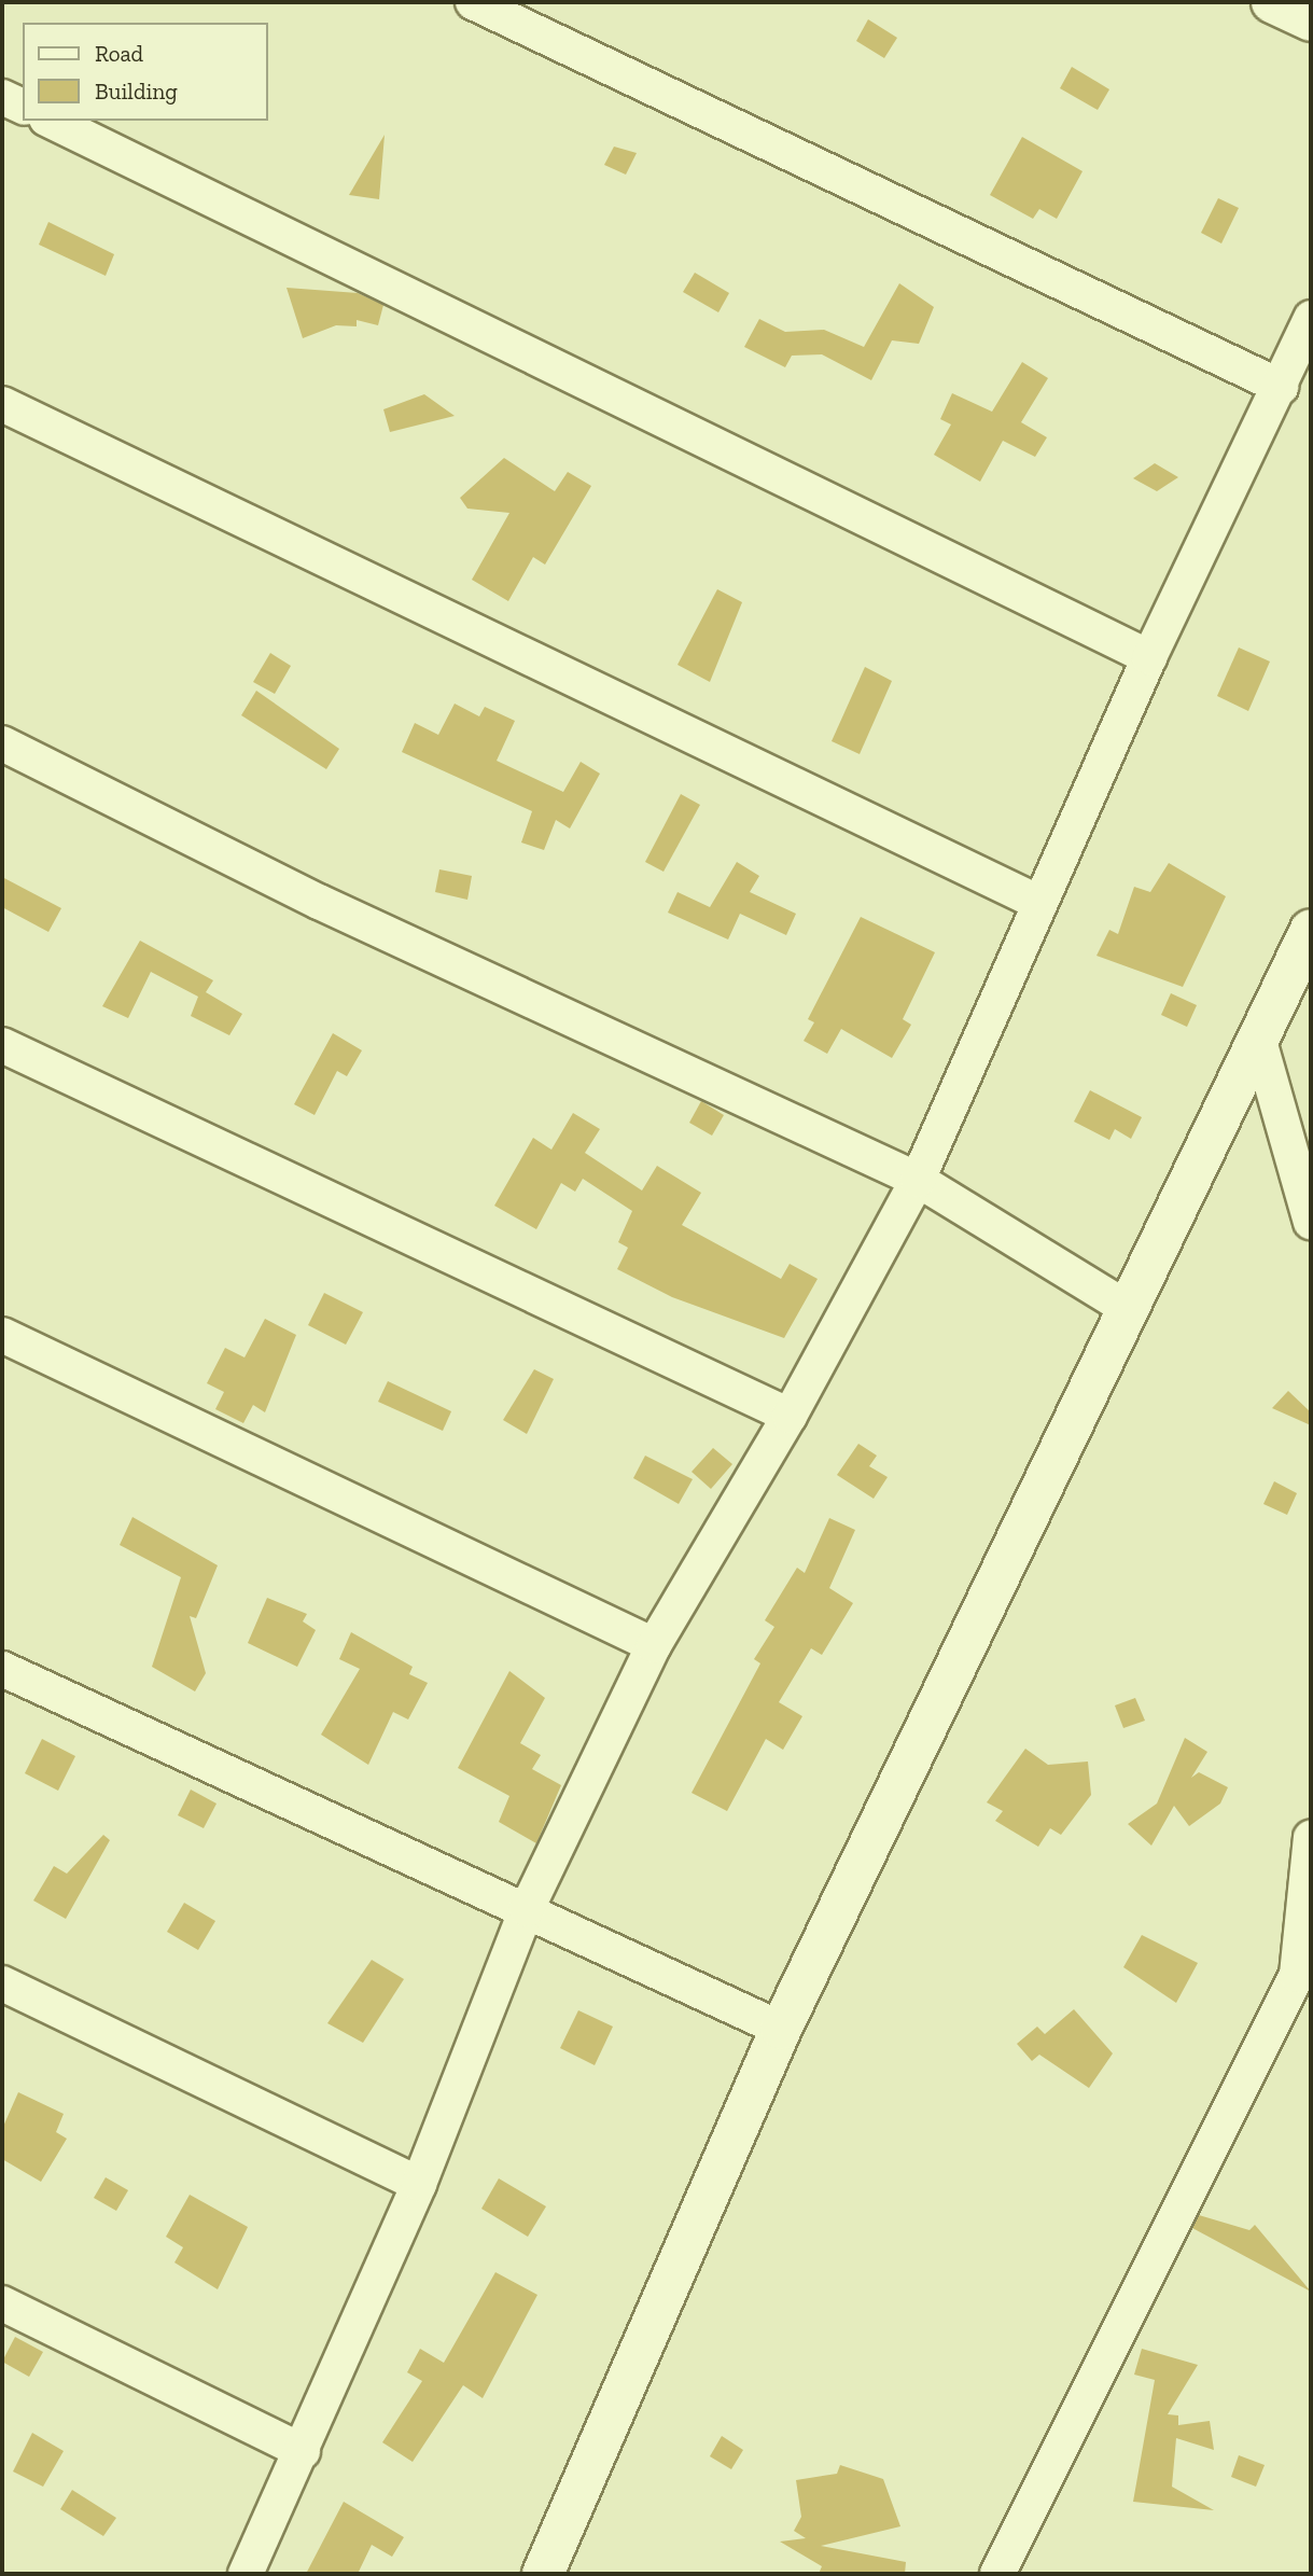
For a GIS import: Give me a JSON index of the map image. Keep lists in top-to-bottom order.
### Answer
{
  "legend": ["Road", "Building"]
}
